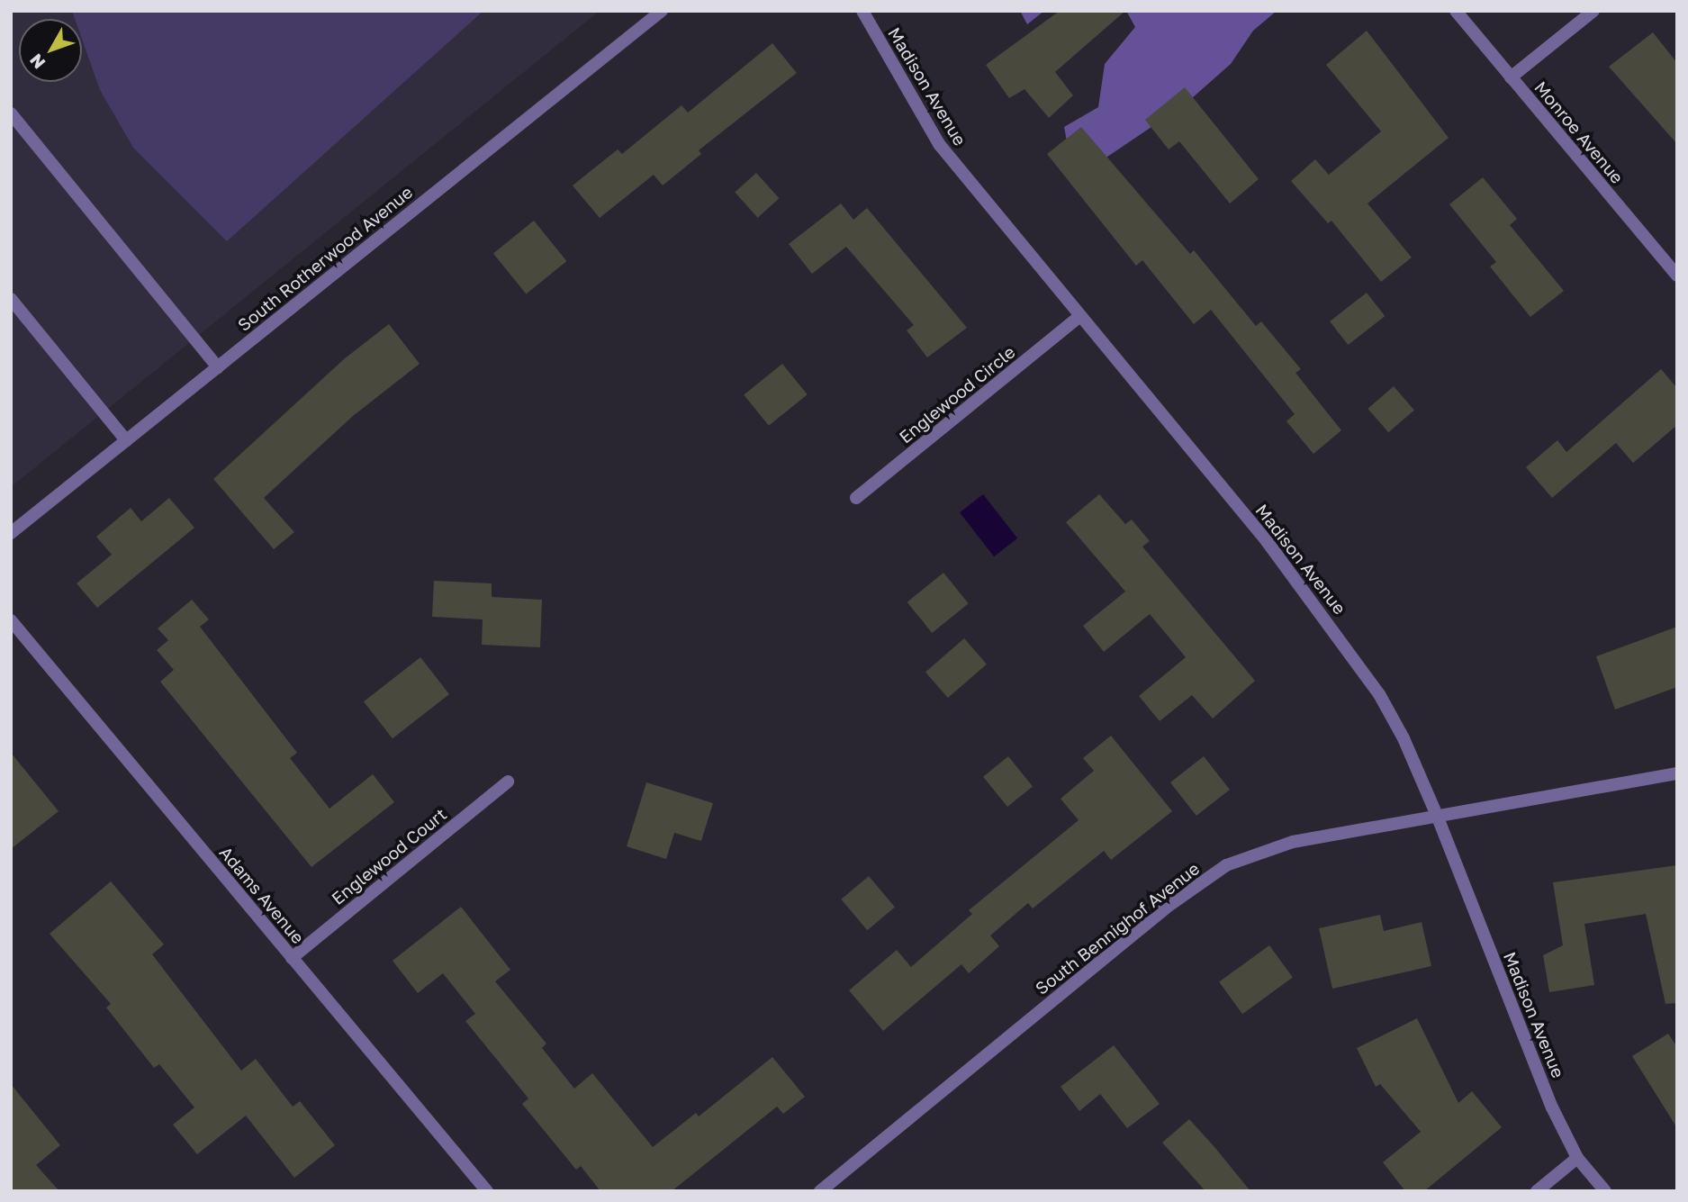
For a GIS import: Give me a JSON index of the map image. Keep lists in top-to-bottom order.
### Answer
{
  "streets": {
    "street": [
      "Madison Avenue",
      "Monroe Avenue",
      "South Rotherwood Avenue",
      "Englewood Circle",
      "Englewood Court",
      "Adams Avenue",
      "South Bennighof Avenue"
    ]
  },
  "crossings": [
    ["Madison Avenue", "Englewood Circle"],
    ["Madison Avenue", "South Bennighof Avenue"],
    ["Englewood Court", "Adams Avenue"]
  ],
  "north": "bottom left"
}
